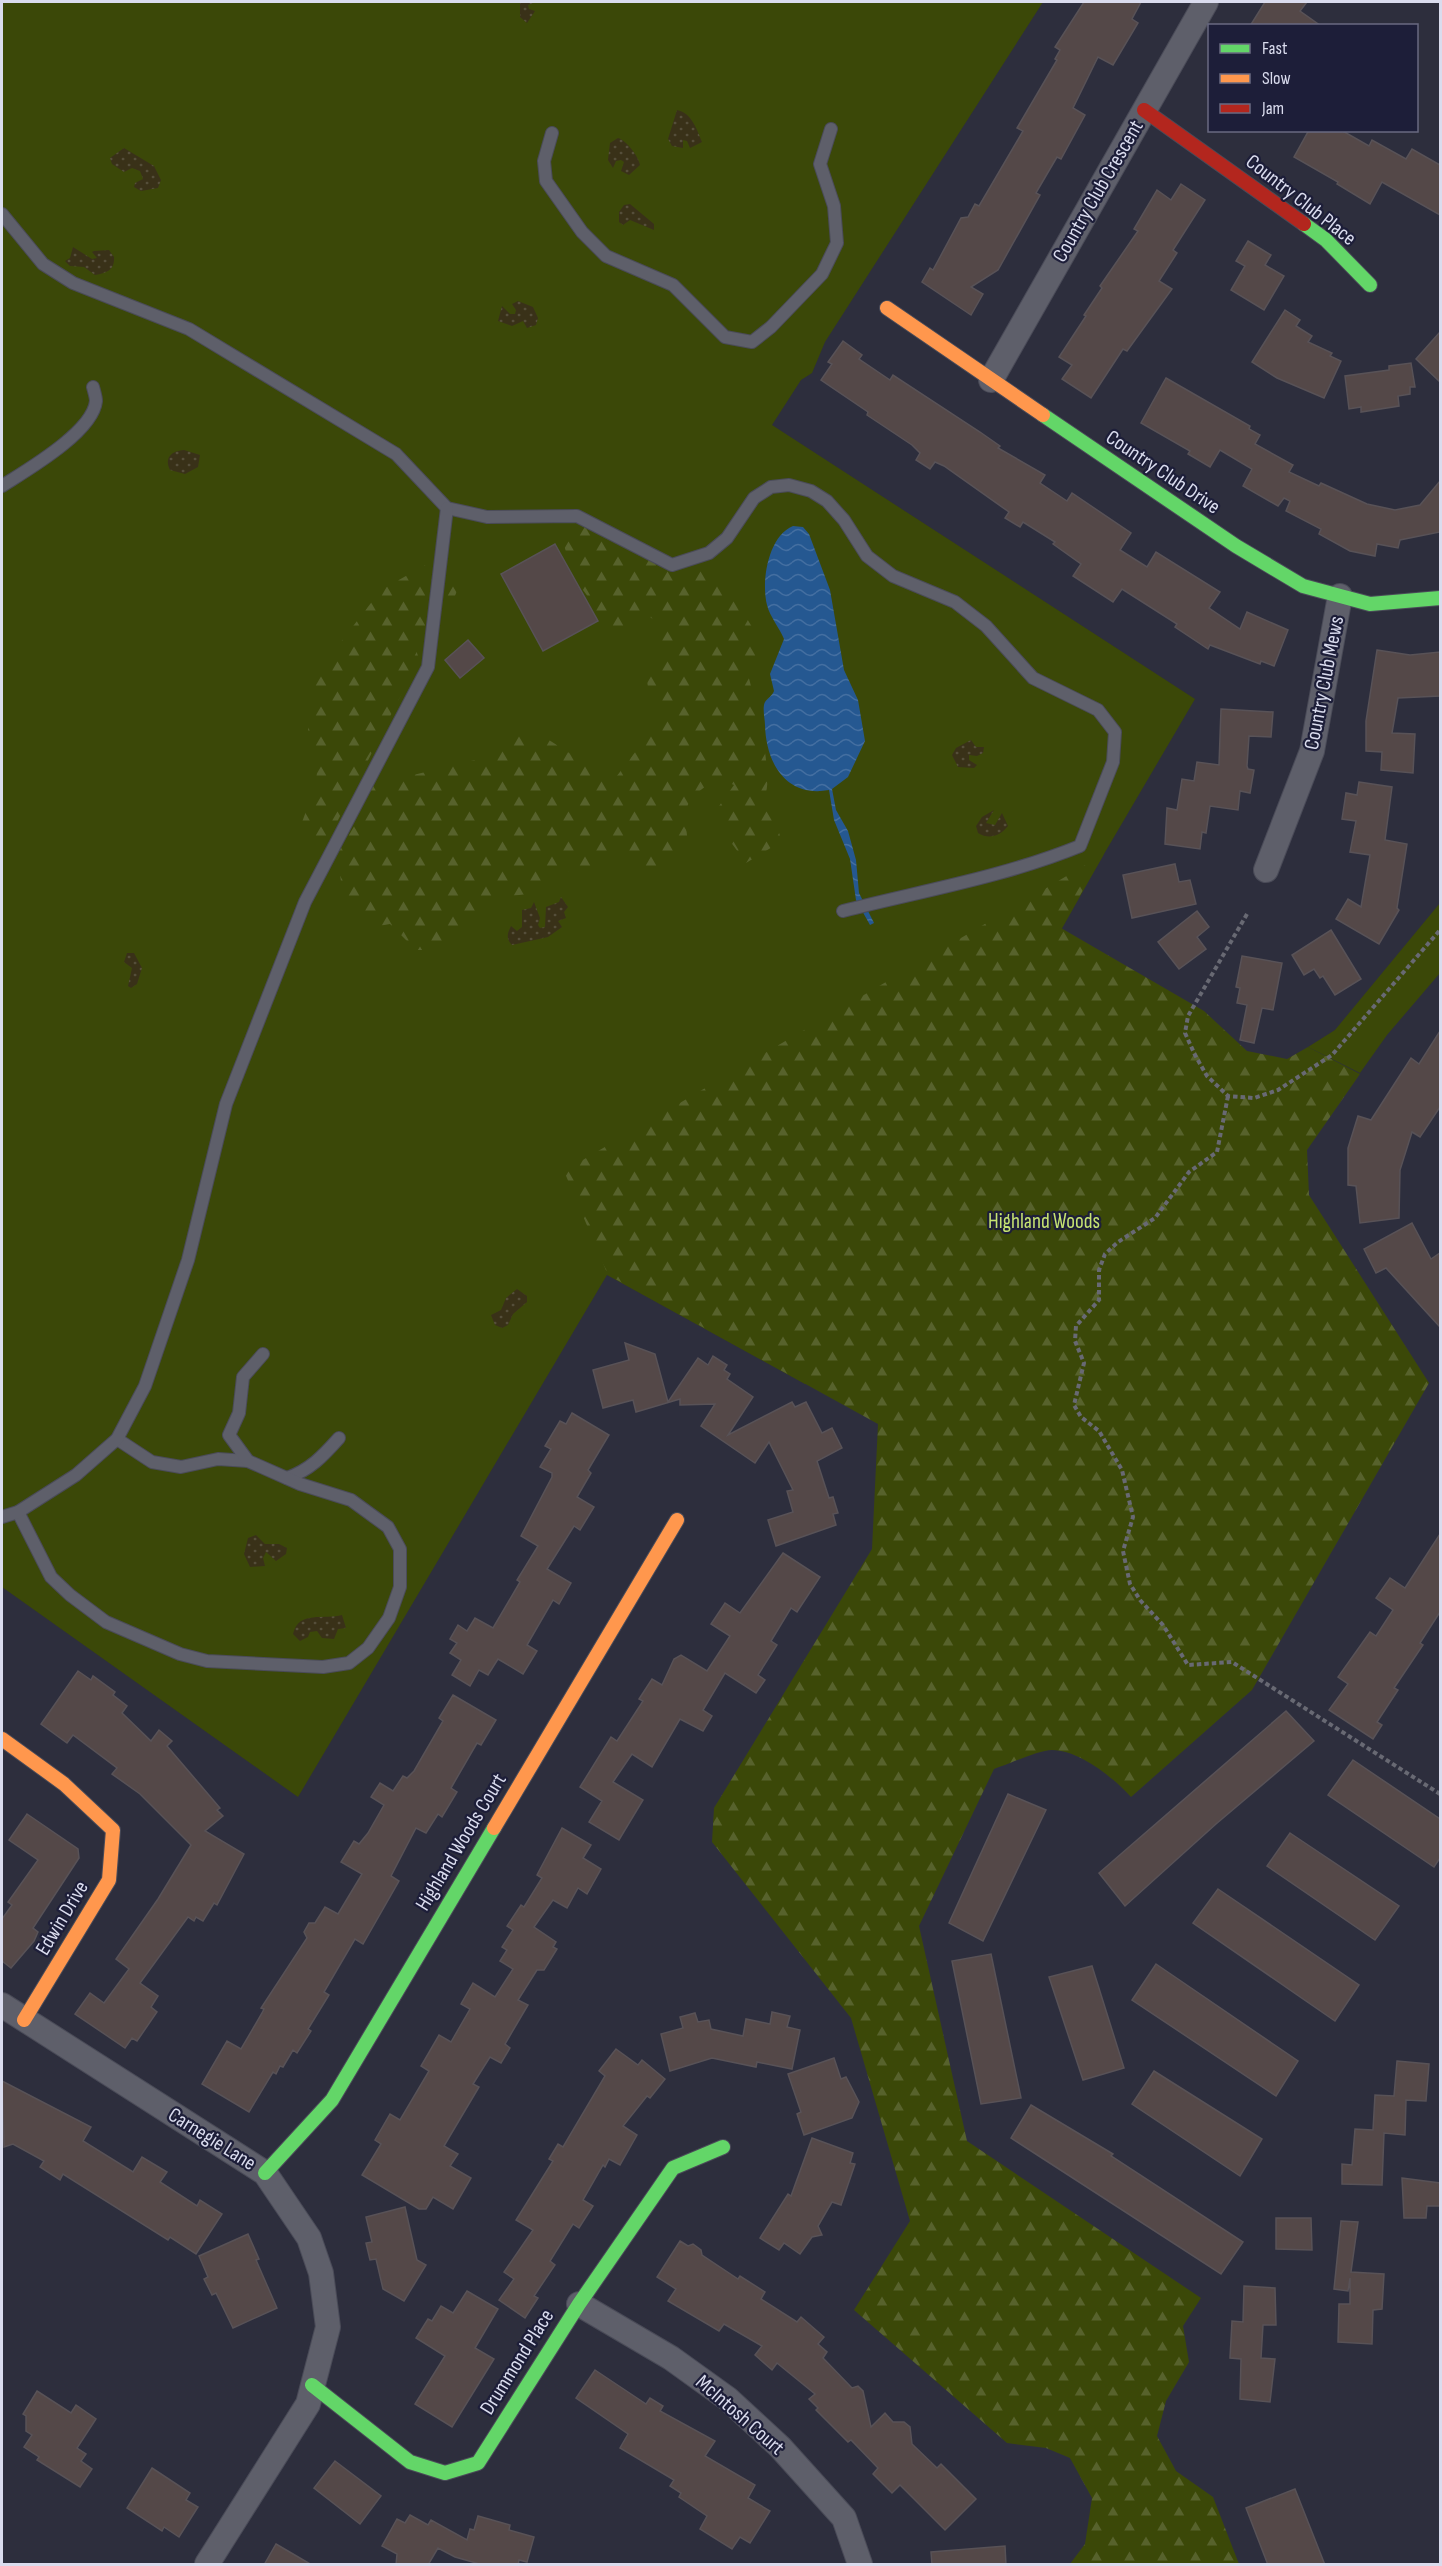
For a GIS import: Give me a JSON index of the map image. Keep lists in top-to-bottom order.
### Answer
{
  "streets": {
    "street": [
      "Country Club Crescent",
      "Country Club Place",
      "Country Club Drive",
      "Country Club Mews",
      "Highland Woods Court",
      "Edwin Drive",
      "Carnegie Lane",
      "Drummond Place",
      "McIntosh Court"
    ]
  },
  "crossings": [
    ["Country Club Crescent", "Country Club Place"],
    ["Country Club Crescent", "Country Club Drive"],
    ["Country Club Drive", "Country Club Mews"],
    ["Highland Woods Court", "Carnegie Lane"],
    ["Edwin Drive", "Carnegie Lane"],
    ["Carnegie Lane", "Drummond Place"],
    ["Drummond Place", "McIntosh Court"]
  ],
  "parks": ["Highland Woods"],
  "legend": ["Fast", "Slow", "Jam"]
}
